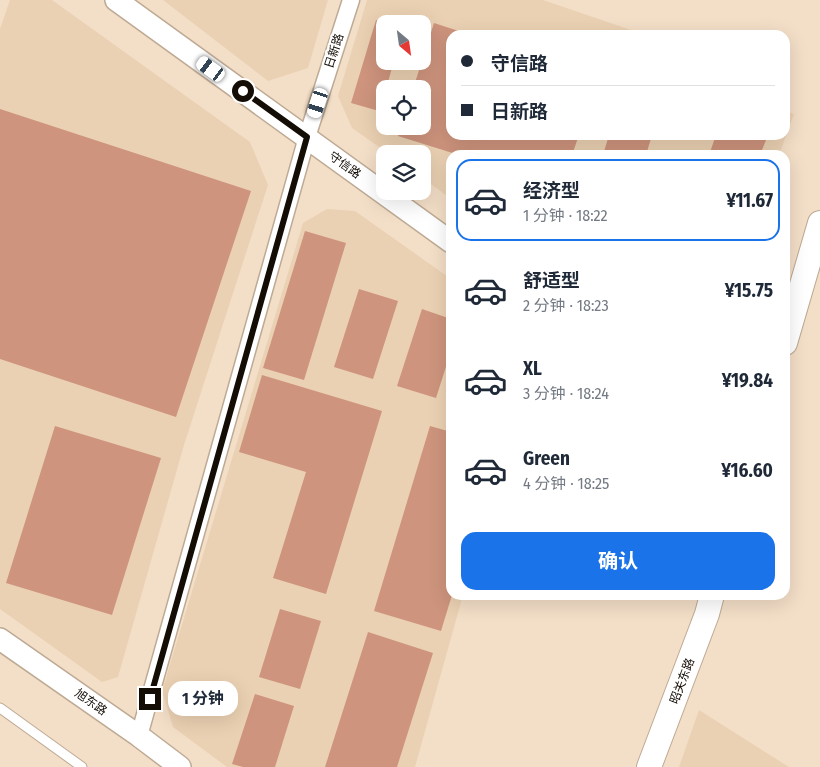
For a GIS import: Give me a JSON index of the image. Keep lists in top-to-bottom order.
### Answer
{
  "streets": {
    "main road": ["昭关东路"],
    "street": ["日新路", "守信路", "旭东路"]
  },
  "crossings": [
    ["日新路", "守信路"],
    ["日新路", "旭东路"]
  ],
  "north": "bottom right",
  "page": {
    "banner": ["守信路", "日新路"],
    "list": [
      {
        "name": "经济型",
        "note": "1 分钟 · 18:22",
        "value": "¥11.67"
      },
      {
        "name": "舒适型",
        "note": "2 分钟 · 18:23",
        "value": "¥15.75"
      },
      {
        "name": "XL",
        "note": "3 分钟 · 18:24",
        "value": "¥19.84"
      },
      {
        "name": "Green",
        "note": "4 分钟 · 18:25",
        "value": "¥16.60"
      }
    ],
    "buttons": "确认",
    "bubble": "1 分钟"
  }
}
